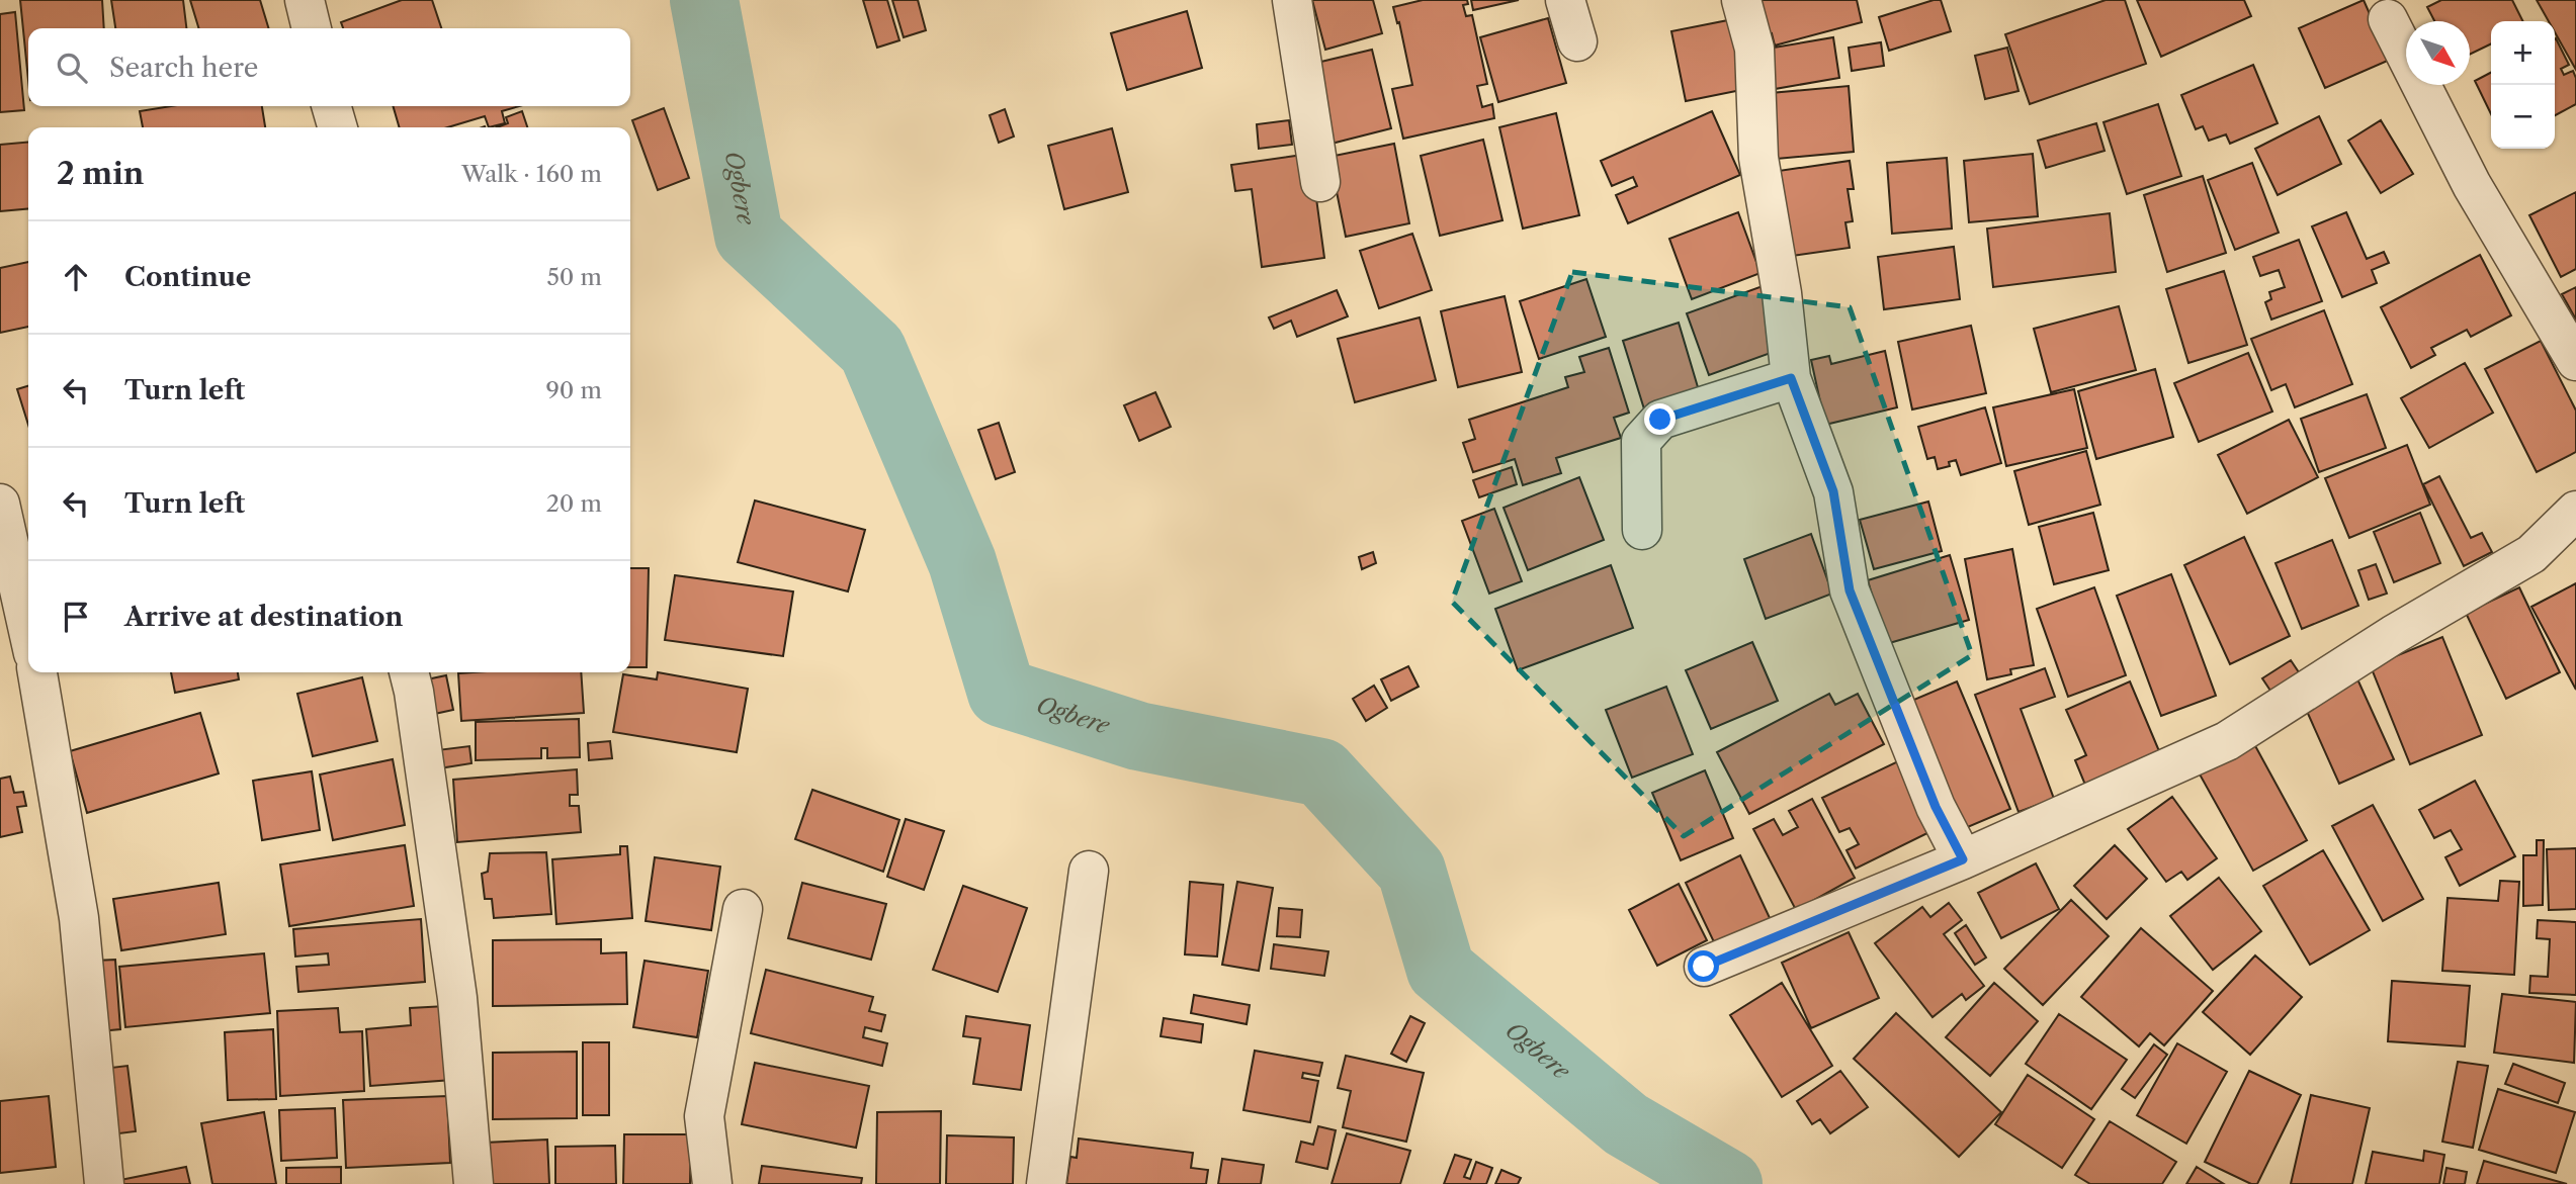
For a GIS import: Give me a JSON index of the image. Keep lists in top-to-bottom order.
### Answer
{
  "water": ["Ogbere"],
  "north": "bottom right",
  "page": {
    "map_buttons": ["+", "−"],
    "search": "Search here",
    "heading": ["2 min", "Walk · 160 m"],
    "list": [
      ["Continue", "50 m"],
      ["Turn left", "90 m"],
      ["Turn left", "20 m"],
      "Arrive at destination"
    ]
  }
}
